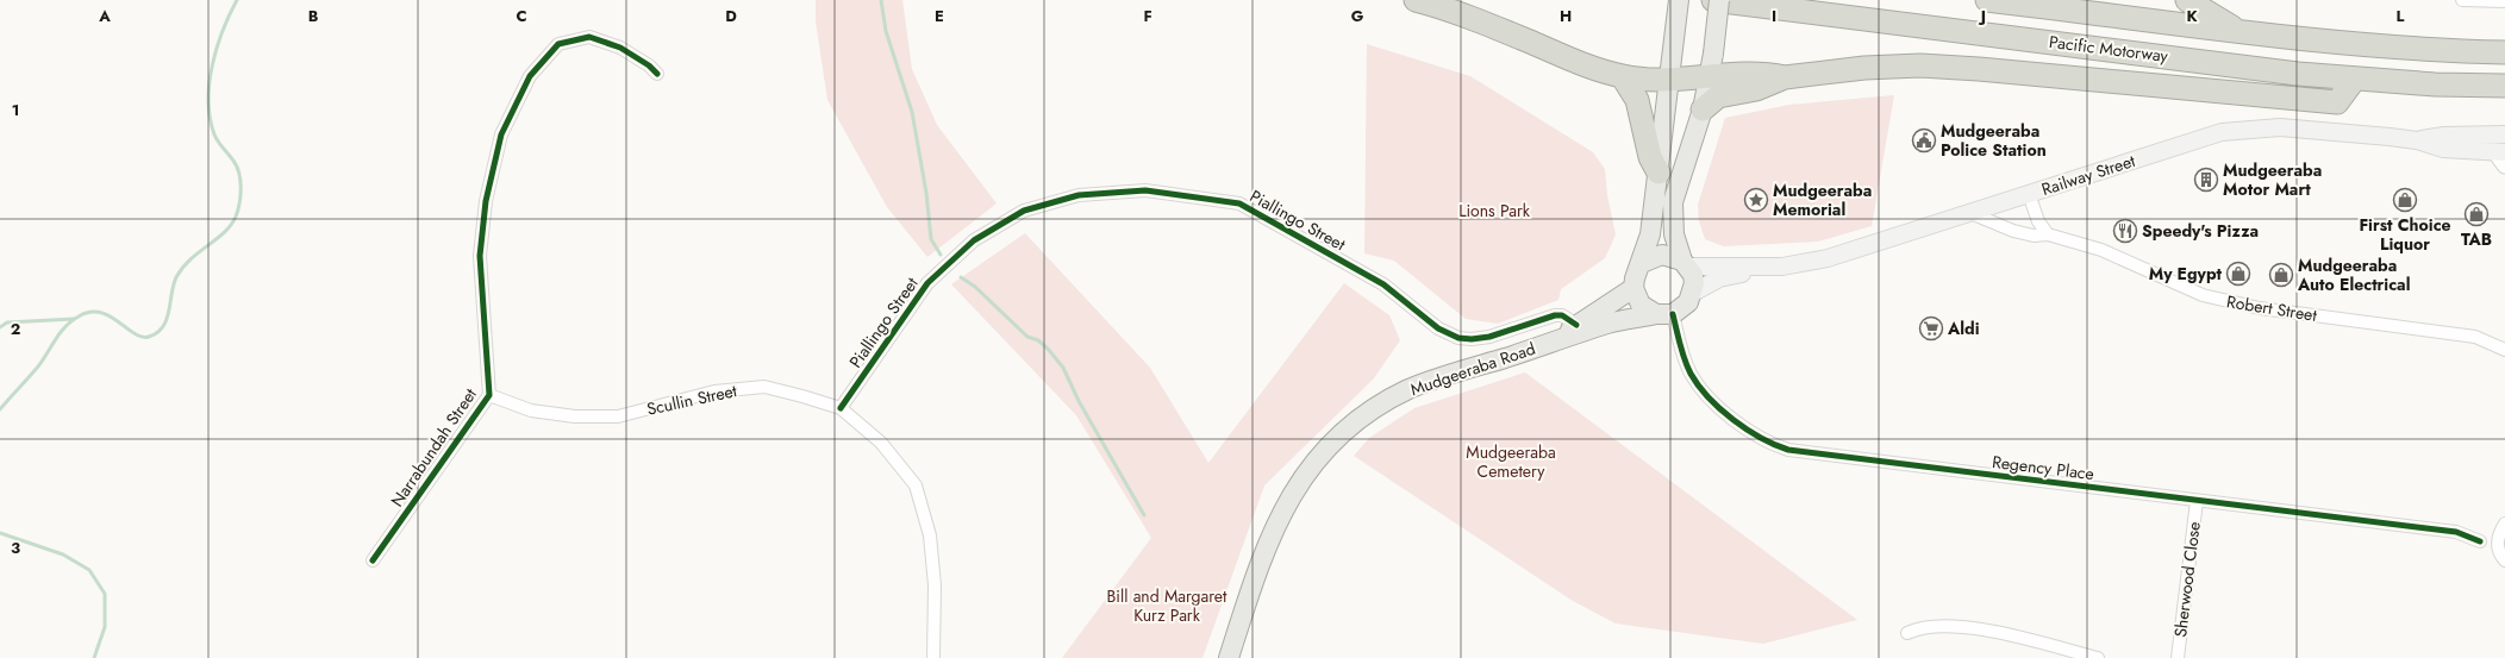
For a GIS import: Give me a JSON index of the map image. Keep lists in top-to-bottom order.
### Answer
{
  "streets": {
    "highway": ["Pacific Motorway"],
    "main road": ["Railway Street", "Mudgeeraba Road"],
    "street": [
      "Piallingo Street",
      "Robert Street",
      "Scullin Street",
      "Narrabundah Street",
      "Regency Place",
      "Sherwood Close"
    ]
  },
  "crossings": [
    ["Railway Street", "Robert Street"],
    ["Railway Street", "Mudgeeraba Road"],
    ["Railway Street", "Regency Place"],
    ["Piallingo Street", "Mudgeeraba Road"],
    ["Piallingo Street", "Scullin Street"],
    ["Mudgeeraba Road", "Regency Place"],
    ["Scullin Street", "Narrabundah Street"],
    ["Regency Place", "Sherwood Close"]
  ],
  "parks": ["Lions Park", "Mudgeeraba Cemetery", "Bill and Margaret Kurz Park"],
  "places": {
    "public building": ["Mudgeeraba Police Station"],
    "building": ["Mudgeeraba Motor Mart"],
    "place": ["Mudgeeraba Memorial"],
    "shop": [
      "First Choice Liquor",
      "TAB",
      "My Egypt",
      "Mudgeeraba Auto Electrical"
    ],
    "restaurant": ["Speedy's Pizza"],
    "supermarket": ["Aldi"]
  },
  "grid": {
    "columns": [
      "A",
      "B",
      "C",
      "D",
      "E",
      "F",
      "G",
      "H",
      "I",
      "J",
      "K",
      "L"
    ],
    "rows": ["1", "2", "3"]
  }
}
